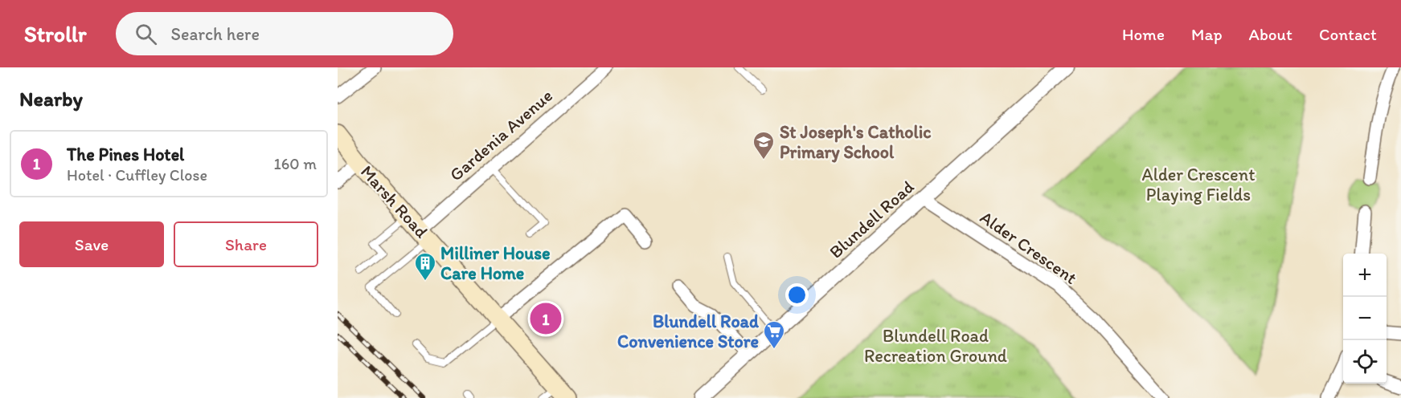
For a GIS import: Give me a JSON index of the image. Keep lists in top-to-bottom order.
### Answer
{
  "streets": {
    "main road": ["Marsh Road"],
    "street": ["Gardenia Avenue", "Blundell Road", "Alder Crescent"]
  },
  "crossings": [
    ["Gardenia Avenue", "Marsh Road"],
    ["Blundell Road", "Alder Crescent"]
  ],
  "parks": ["Alder Crescent Playing Fields", "Blundell Road Recreation Ground"],
  "places": {
    "school or university": ["St Joseph's Catholic Primary School"],
    "building": ["Milliner House Care Home"],
    "supermarket": ["Blundell Road Convenience Store"]
  },
  "page": {
    "header": "Strollr",
    "search": "Search here",
    "nav": [
      "Home",
      "Map",
      "About",
      "Contact"
    ],
    "heading": "Nearby",
    "list": [
      {
        "mark": "1",
        "name": "The Pines Hotel",
        "note": "Hotel · Cuffley Close",
        "value": "160 m"
      }
    ],
    "buttons": ["Save", "Share"],
    "map_buttons": ["+", "−"],
    "pins": "1"
  }
}
